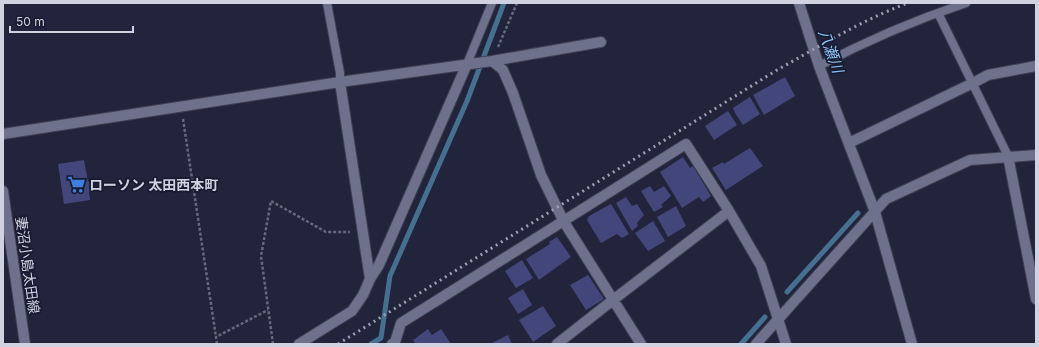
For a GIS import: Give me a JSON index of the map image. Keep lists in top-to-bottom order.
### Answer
{
  "streets": {
    "street": ["妻沼小島太田線"]
  },
  "water": ["八瀬川"],
  "places": {
    "supermarket": ["ローソン 太田西本町"]
  },
  "scale_bar": "50 m"
}
